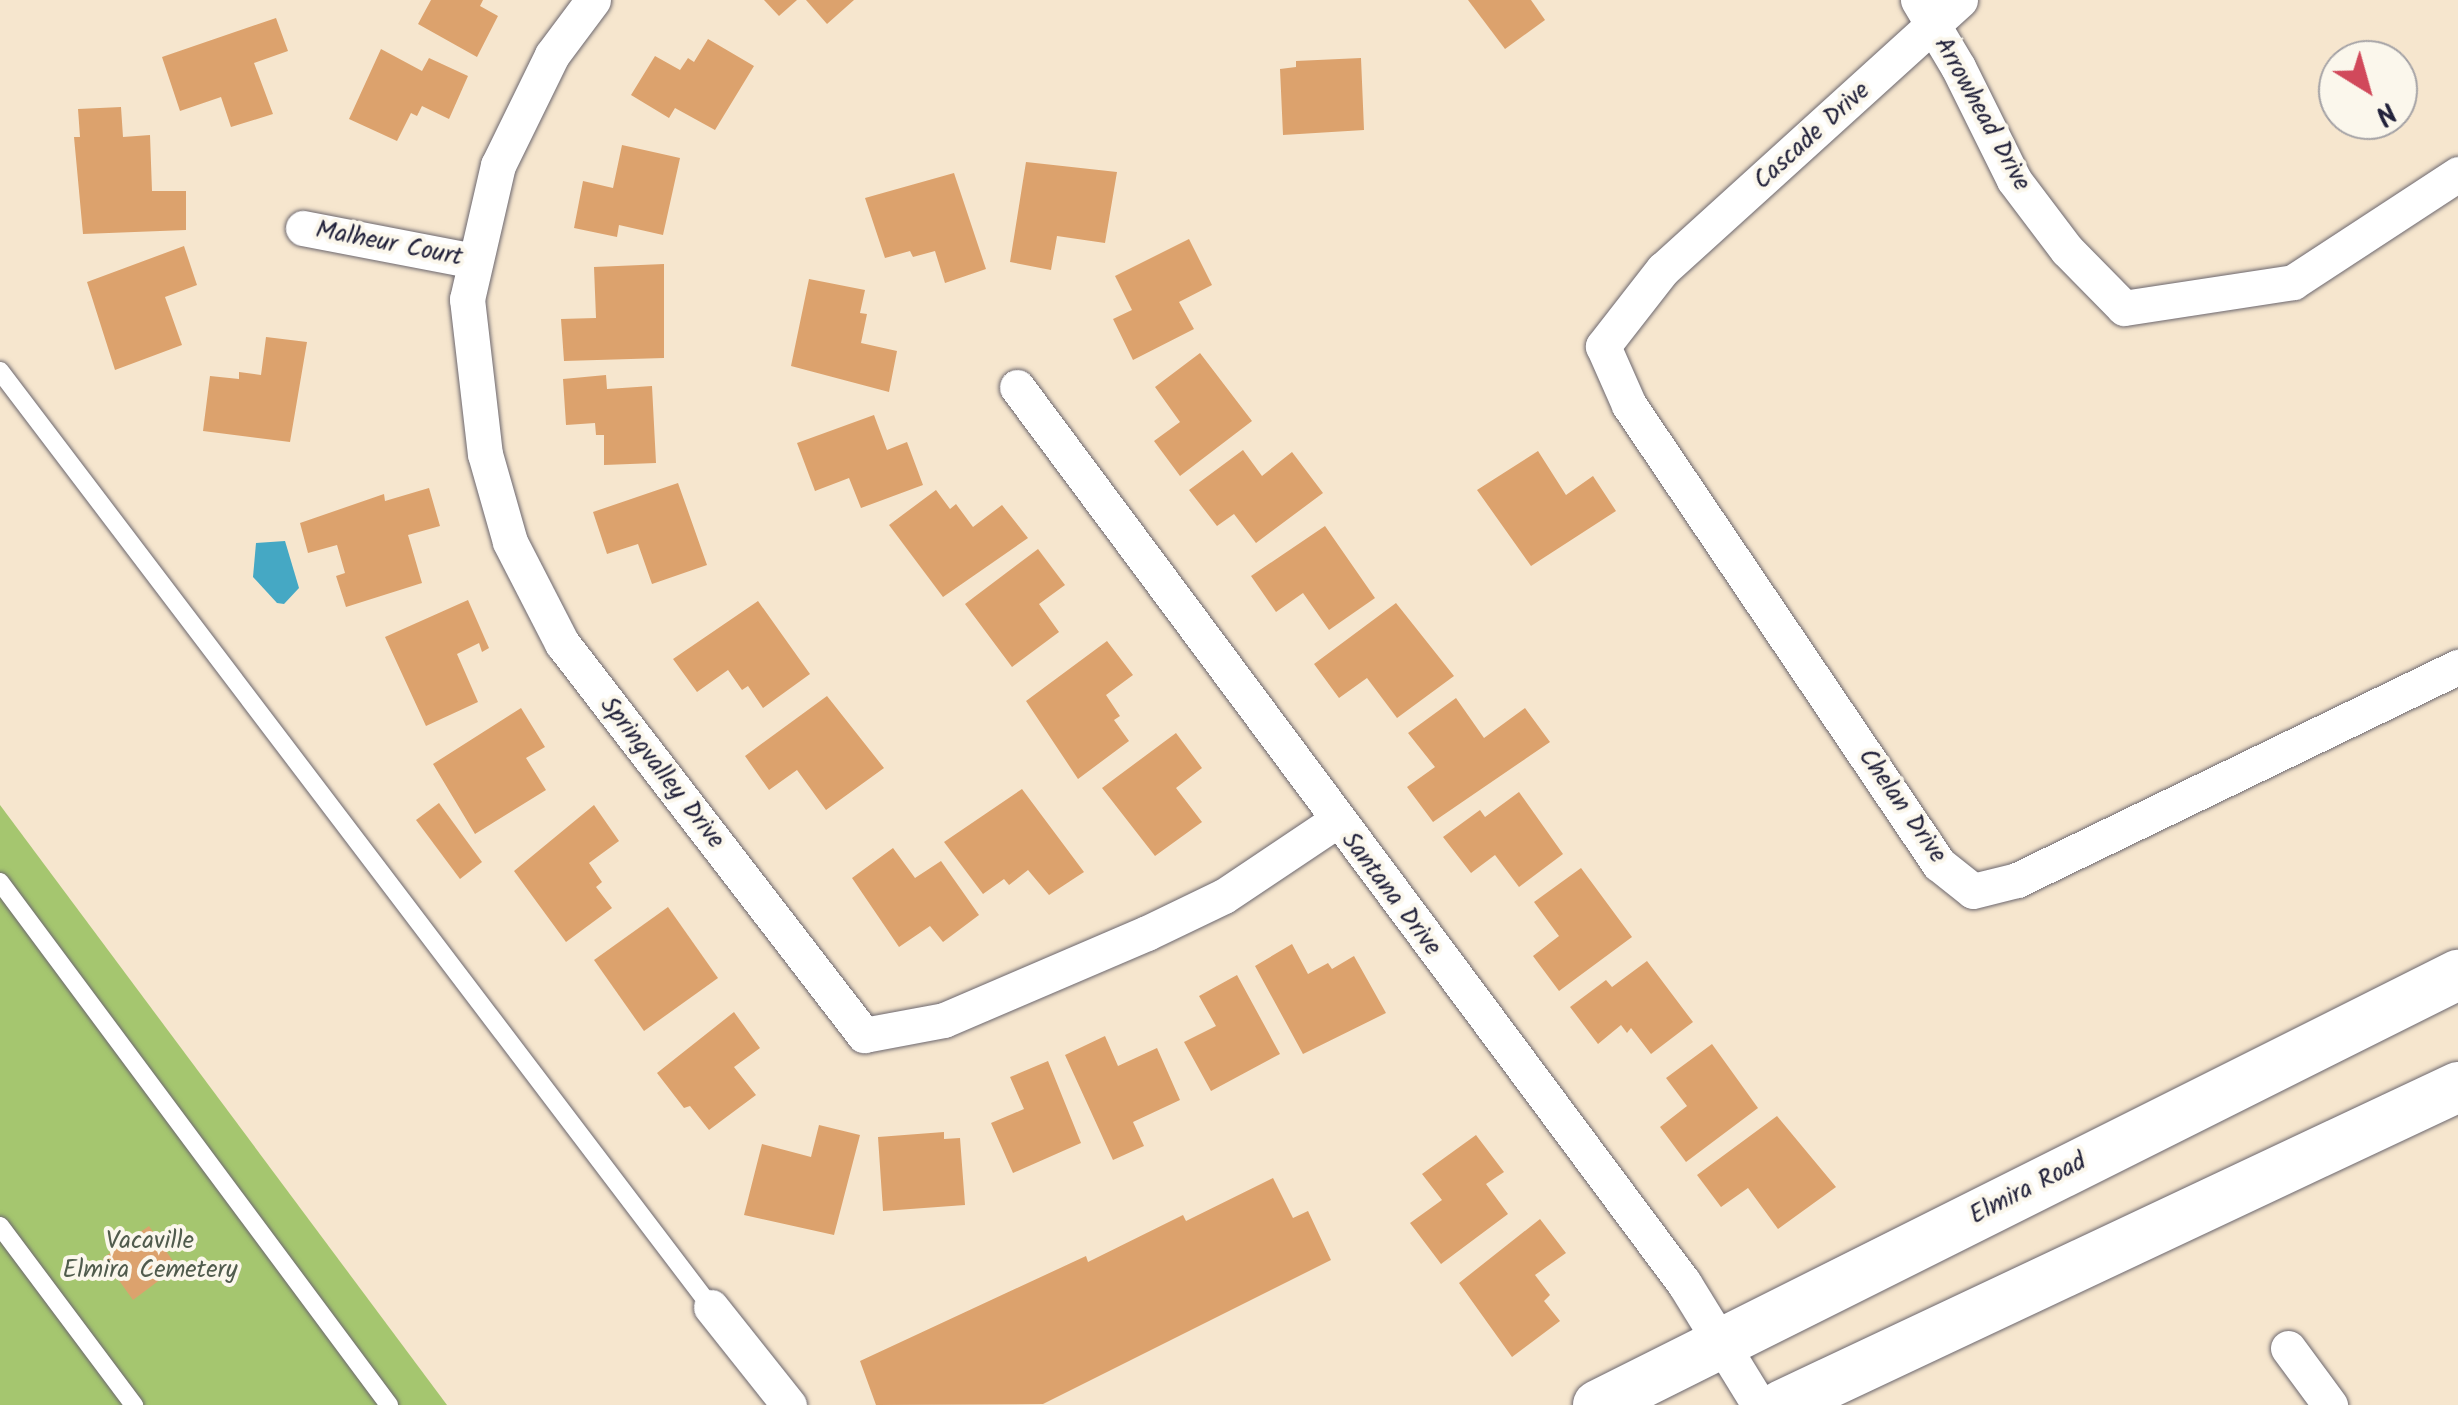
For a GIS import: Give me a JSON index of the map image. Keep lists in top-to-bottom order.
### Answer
{
  "streets": {
    "main road": ["Elmira Road"],
    "street": [
      "Arrowhead Drive",
      "Cascade Drive",
      "Malheur Court",
      "Springvalley Drive",
      "Chelan Drive",
      "Santana Drive"
    ]
  },
  "crossings": [
    ["Arrowhead Drive", "Cascade Drive"],
    ["Cascade Drive", "Chelan Drive"],
    ["Malheur Court", "Springvalley Drive"],
    ["Springvalley Drive", "Santana Drive"],
    ["Santana Drive", "Elmira Road"]
  ],
  "parks": ["Vacaville Elmira Cemetery"],
  "north": "bottom right"
}
